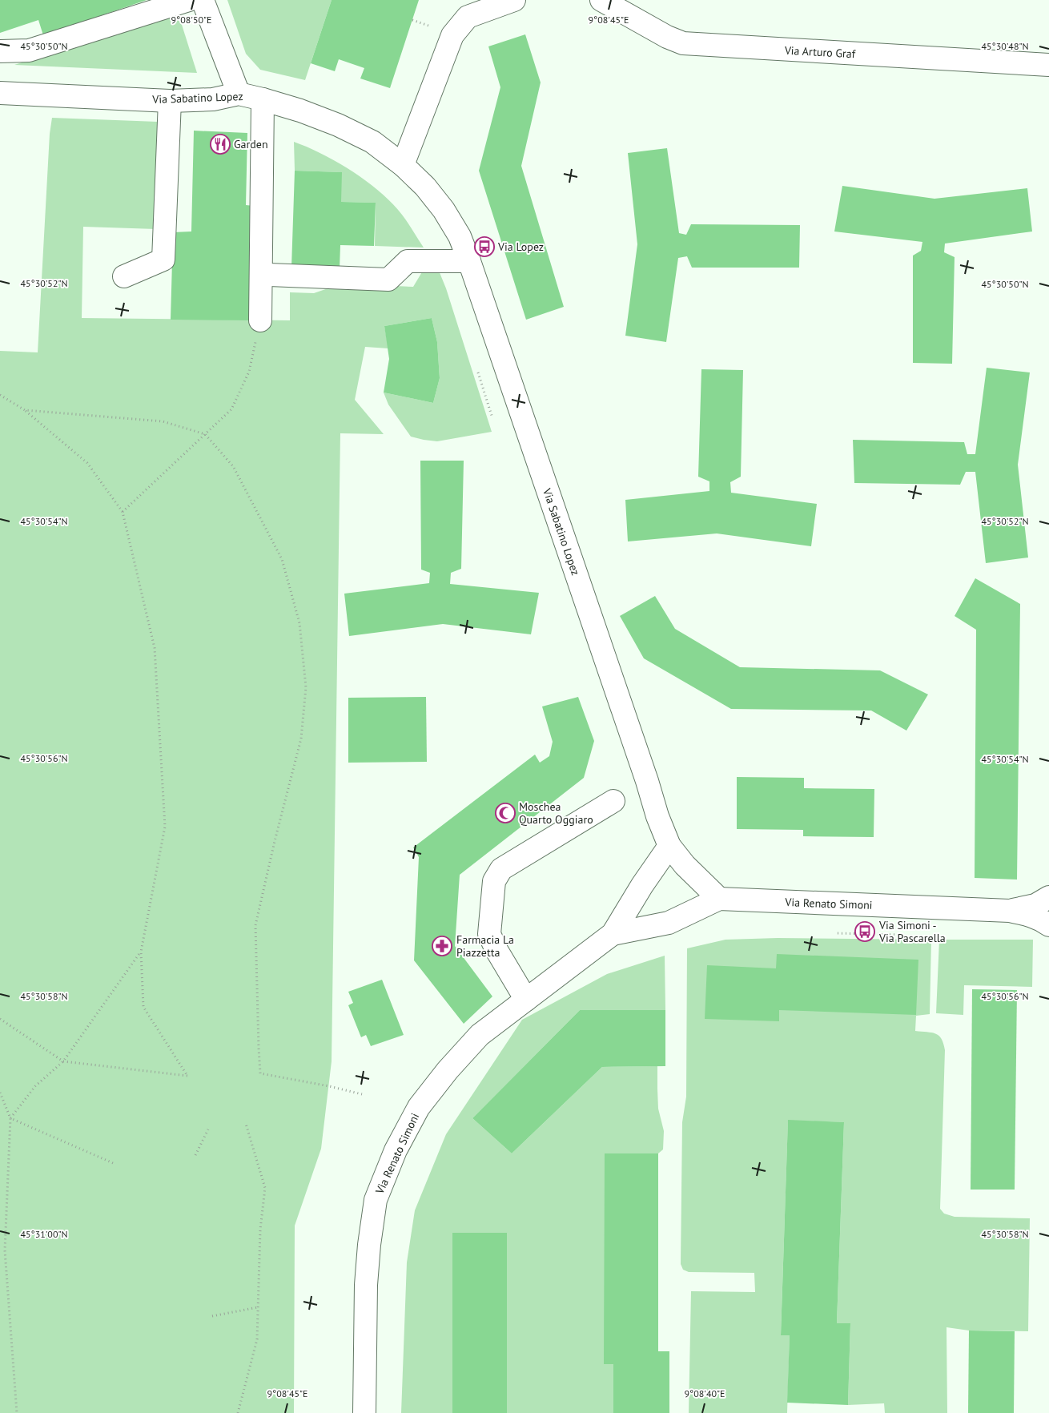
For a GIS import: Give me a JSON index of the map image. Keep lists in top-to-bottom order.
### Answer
{
  "streets": {
    "street": ["Via Arturo Graf", "Via Sabatino Lopez", "Via Renato Simoni"]
  },
  "crossings": [
    ["Via Sabatino Lopez", "Via Renato Simoni"]
  ],
  "places": {
    "restaurant": ["Garden"],
    "bus stop": ["Via Lopez", "Via Simoni - Via Pascarella"],
    "mosque": ["Moschea Quarto Oggiaro"],
    "pharmacy": ["Farmacia La Piazzetta"]
  },
  "coordinates": [
    "9°08'45\"E",
    "9°08'50\"E",
    "45°30'50\"N",
    "45°30'48\"N",
    "45°30'52\"N",
    "45°30'54\"N",
    "45°30'56\"N",
    "45°30'58\"N",
    "45°31'00\"N",
    "9°08'40\"E"
  ]
}
